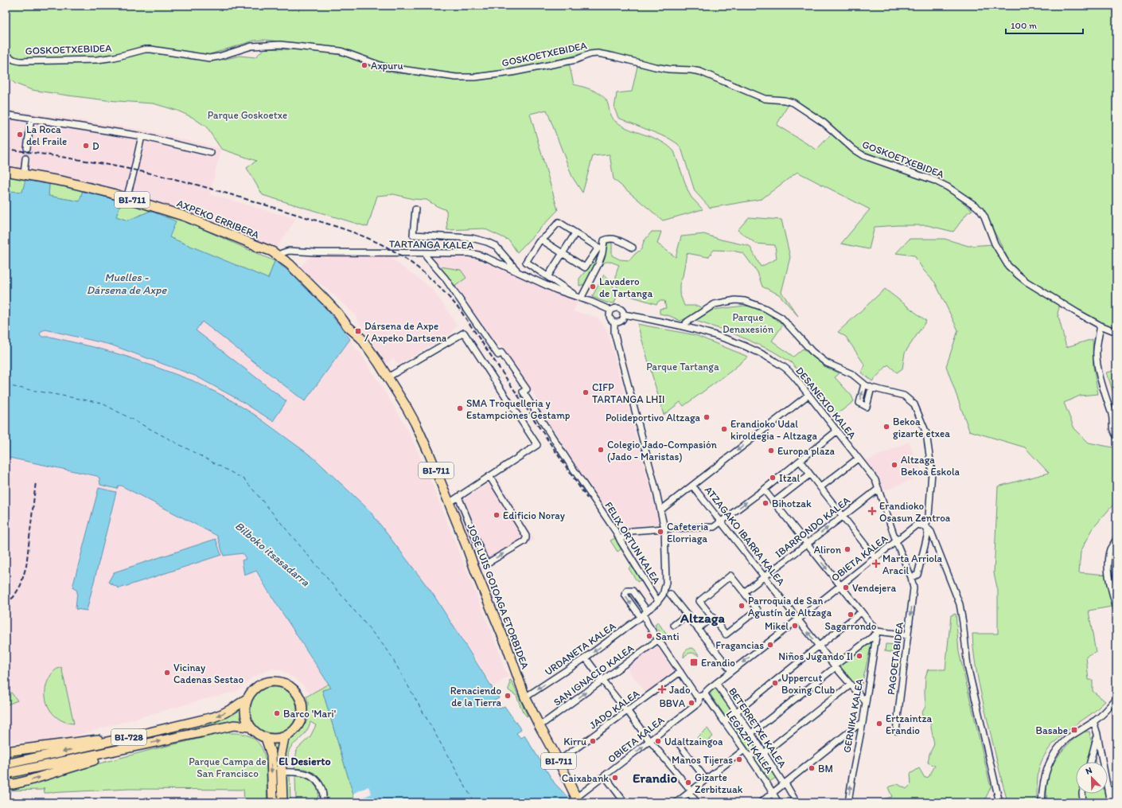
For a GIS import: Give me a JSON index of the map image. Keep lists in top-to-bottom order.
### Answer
{
  "streets": {
    "main road": [
      "BI-711",
      "AXPEKO ERRIBERA",
      "JOSE LUIS GOIOAGA ETORBIDEA",
      "BI-728"
    ],
    "street": [
      "GOSKOETXEBIDEA",
      "TARTANGA KALEA",
      "DESANEXIO KALEA",
      "IBARRONDO KALEA",
      "ATZAGAKO IBARRA KALEA",
      "FELIX ORTUN KALEA",
      "OBIETA KALEA",
      "URDANETA KALEA",
      "PAGOETABIDEA",
      "SAN IGNACIO KALEA",
      "JADO KALEA",
      "GERNIKA KALEA",
      "BETERRETXE KALEA",
      "LEGAZPI KALEA"
    ]
  },
  "crossings": [
    ["BI-711", "OBIETA KALEA"],
    ["BI-711", "JOSE LUIS GOIOAGA ETORBIDEA"],
    ["BI-711", "URDANETA KALEA"],
    ["BI-711", "SAN IGNACIO KALEA"],
    ["BI-711", "JADO KALEA"],
    ["AXPEKO ERRIBERA", "JOSE LUIS GOIOAGA ETORBIDEA"],
    ["TARTANGA KALEA", "DESANEXIO KALEA"],
    ["TARTANGA KALEA", "JOSE LUIS GOIOAGA ETORBIDEA"],
    ["DESANEXIO KALEA", "IBARRONDO KALEA"],
    ["DESANEXIO KALEA", "OBIETA KALEA"],
    ["DESANEXIO KALEA", "PAGOETABIDEA"],
    ["IBARRONDO KALEA", "ATZAGAKO IBARRA KALEA"],
    ["ATZAGAKO IBARRA KALEA", "OBIETA KALEA"],
    ["ATZAGAKO IBARRA KALEA", "GERNIKA KALEA"],
    ["OBIETA KALEA", "LEGAZPI KALEA"],
    ["JOSE LUIS GOIOAGA ETORBIDEA", "URDANETA KALEA"],
    ["URDANETA KALEA", "LEGAZPI KALEA"],
    ["SAN IGNACIO KALEA", "LEGAZPI KALEA"],
    ["JADO KALEA", "LEGAZPI KALEA"]
  ],
  "one_way": ["URDANETA KALEA", "SAN IGNACIO KALEA", "GERNIKA KALEA"],
  "districts": ["Altzaga", "El Desierto", "Erandio"],
  "water": ["Muelles - Dársena de Axpe", "Bilboko itsasadarra"],
  "parks": [
    "Parque Goskoetxe",
    "Parque Denaxesión",
    "Parque Tartanga",
    "Parque Campa de San Francisco"
  ],
  "places": {
    "other": [
      "Axpuru",
      "La Roca del Fraile",
      "D",
      "Lavadero de Tartanga",
      "CIFP TARTANGA LHII",
      "SMA Troquelleria y Estampciones Gestamp",
      "Polideportivo Altzaga",
      "Bekoa gizarte etxea",
      "Erandioko Udal kiroldegia - Altzaga",
      "Colegio Jado-Compasión (Jado - Maristas)",
      "Europa plaza",
      "Altzaga Bekoa Eskola",
      "Itzal",
      "Bihotzak",
      "Edificio Noray",
      "Cafeteria Elorriaga",
      "Aliron",
      "Vendejera",
      "Parroquia de San Agustín de Altzaga",
      "Sagarrondo",
      "Mikel",
      "Santi",
      "Fragancias",
      "Niños Jugando II",
      "Vicinay Cadenas Sestao",
      "Uppercut Boxing Club",
      "Renaciendo de la Tierra",
      "BBVA",
      "Barco 'Mari'",
      "Ertzaintza Erandio",
      "Kirru",
      "Udaltzaingoa",
      "Manos Tijeras",
      "BM",
      "Caixabank",
      "Gizarte Zerbitzuak"
    ],
    "transit": ["Dársena de Axpe / Axpeko Dartsena", "Erandio", "Basabe"],
    "health": ["Erandioko Osasun Zentroa", "Marta Arriola Aracil", "Jado"]
  },
  "scale_bar": "100 m",
  "north": "top left"
}
